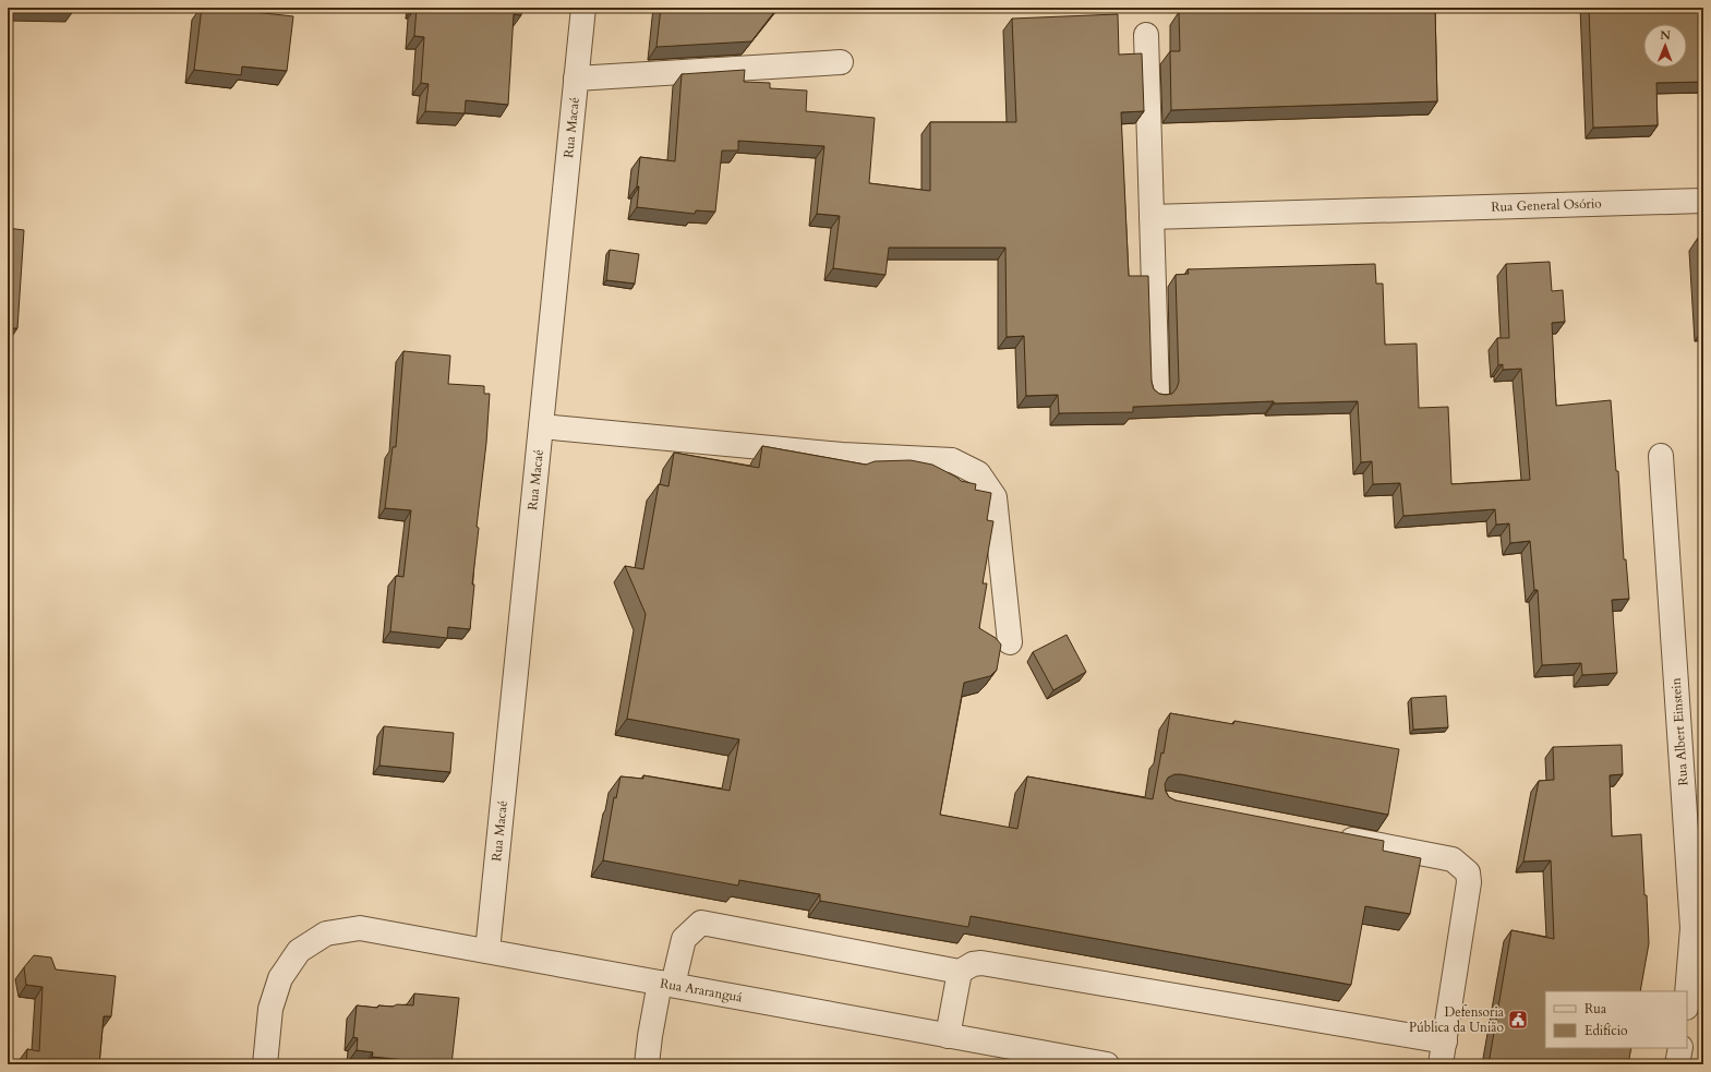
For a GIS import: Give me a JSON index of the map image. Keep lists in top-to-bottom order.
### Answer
{
  "streets": {
    "street": [
      "Rua Macaé",
      "Rua General Osório",
      "Rua Albert Einstein",
      "Rua Araranguá"
    ]
  },
  "crossings": [
    ["Rua Macaé", "Rua Araranguá"]
  ],
  "places": {
    "public building": ["Defensoria Pública da União"]
  },
  "legend": ["Rua", "Edifício"],
  "north": "top"
}
